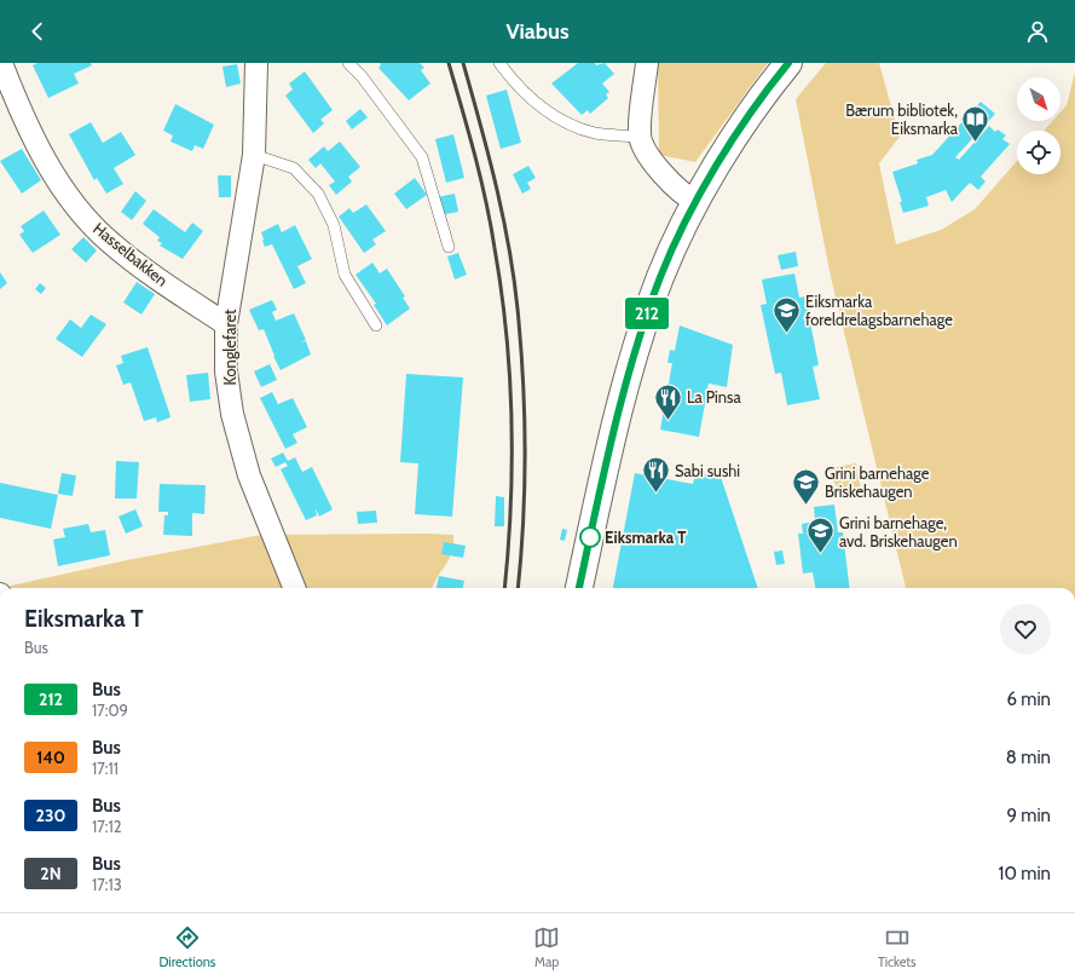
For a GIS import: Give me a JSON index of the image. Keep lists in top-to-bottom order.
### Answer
{
  "streets": {
    "street": ["Hasselbakken", "Konglefaret"]
  },
  "crossings": [
    ["Hasselbakken", "Konglefaret"]
  ],
  "places": {
    "library": ["Bærum bibliotek, Eiksmarka"],
    "school or university": ["Eiksmarka foreldrelagsbarnehage", "Grini barnehage Briskehaugen", "Grini barnehage, avd. Briskehaugen"],
    "restaurant": ["La Pinsa", "Sabi sushi"],
    "other": ["Eiksmarka T"]
  },
  "lines": ["bus line 212"],
  "north": "bottom right",
  "page": {
    "header": "Viabus",
    "on_map": "212",
    "heading": ["Eiksmarka T", "Bus"],
    "list": [
      {
        "mark": "212",
        "name": "Bus",
        "note": "17:09",
        "value": "6 min"
      },
      {
        "mark": "140",
        "name": "Bus",
        "note": "17:11",
        "value": "8 min"
      },
      {
        "mark": "230",
        "name": "Bus",
        "note": "17:12",
        "value": "9 min"
      },
      {
        "mark": "2N",
        "name": "Bus",
        "note": "17:13",
        "value": "10 min"
      }
    ],
    "tabs": ["Directions", "Map", "Tickets"]
  }
}
